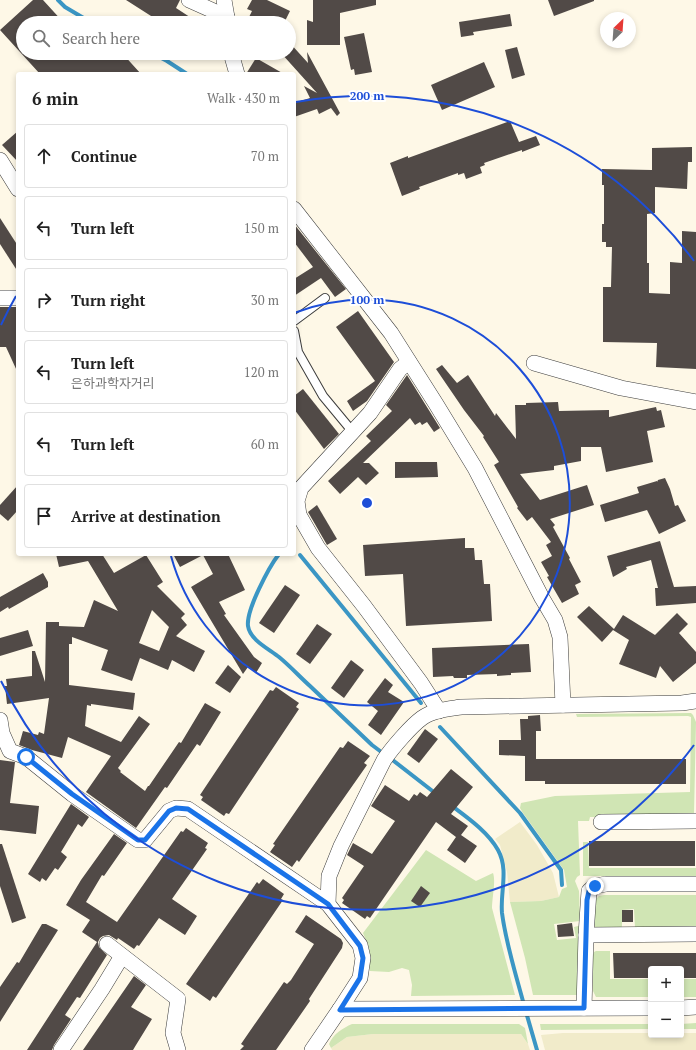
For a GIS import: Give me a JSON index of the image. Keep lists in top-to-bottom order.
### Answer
{
  "north": "top right",
  "page": {
    "search": "Search here",
    "heading": ["6 min", "Walk · 430 m"],
    "list": [
      ["Continue", "70 m"],
      ["Turn left", "150 m"],
      ["Turn right", "30 m"],
      ["Turn left", "은하과학자거리", "120 m"],
      ["Turn left", "60 m"],
      "Arrive at destination"
    ],
    "map_buttons": ["+", "−"]
  },
  "rings": ["200 m", "100 m"]
}
